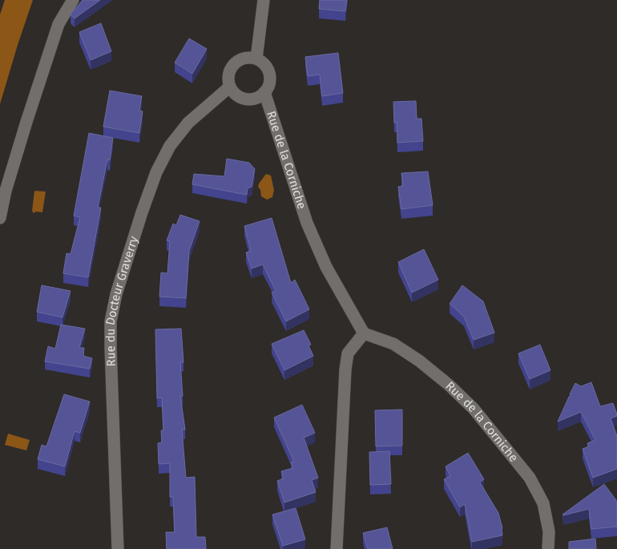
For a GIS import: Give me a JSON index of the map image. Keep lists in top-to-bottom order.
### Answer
{
  "streets": {
    "street": ["Rue de la Corniche", "Rue du Docteur Graverry"]
  },
  "crossings": [
    ["Rue de la Corniche", "Rue du Docteur Graverry"]
  ]
}
